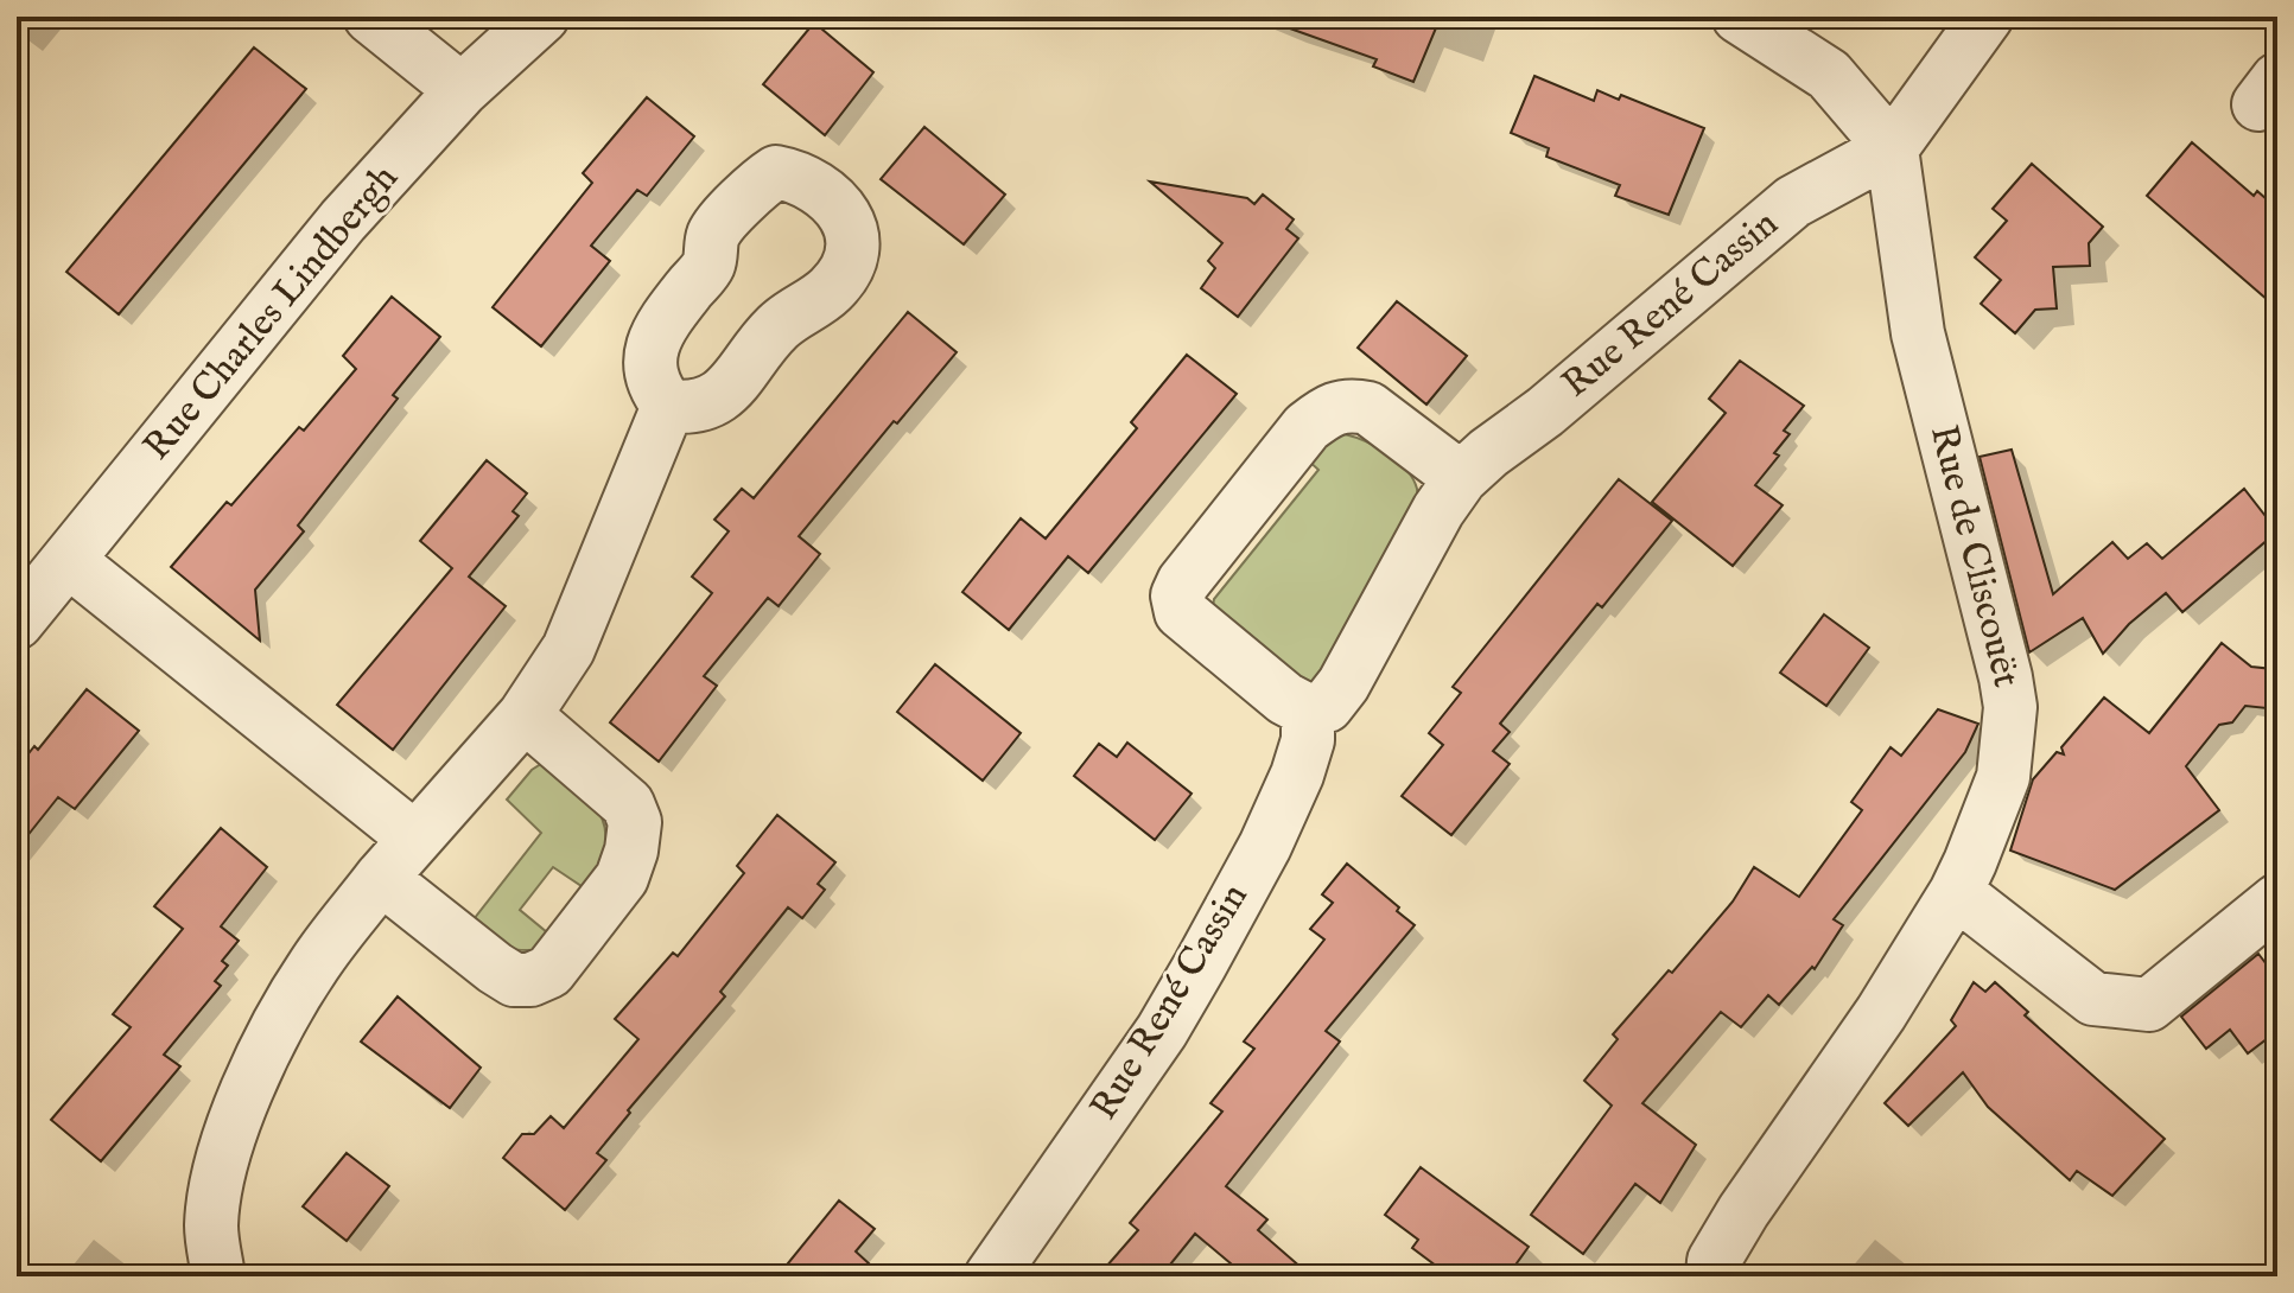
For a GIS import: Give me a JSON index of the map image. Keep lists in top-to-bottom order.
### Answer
{
  "streets": {
    "street": ["Rue René Cassin", "Rue Charles Lindbergh", "Rue de Cliscouët"]
  },
  "crossings": [
    ["Rue René Cassin", "Rue de Cliscouët"]
  ]
}
